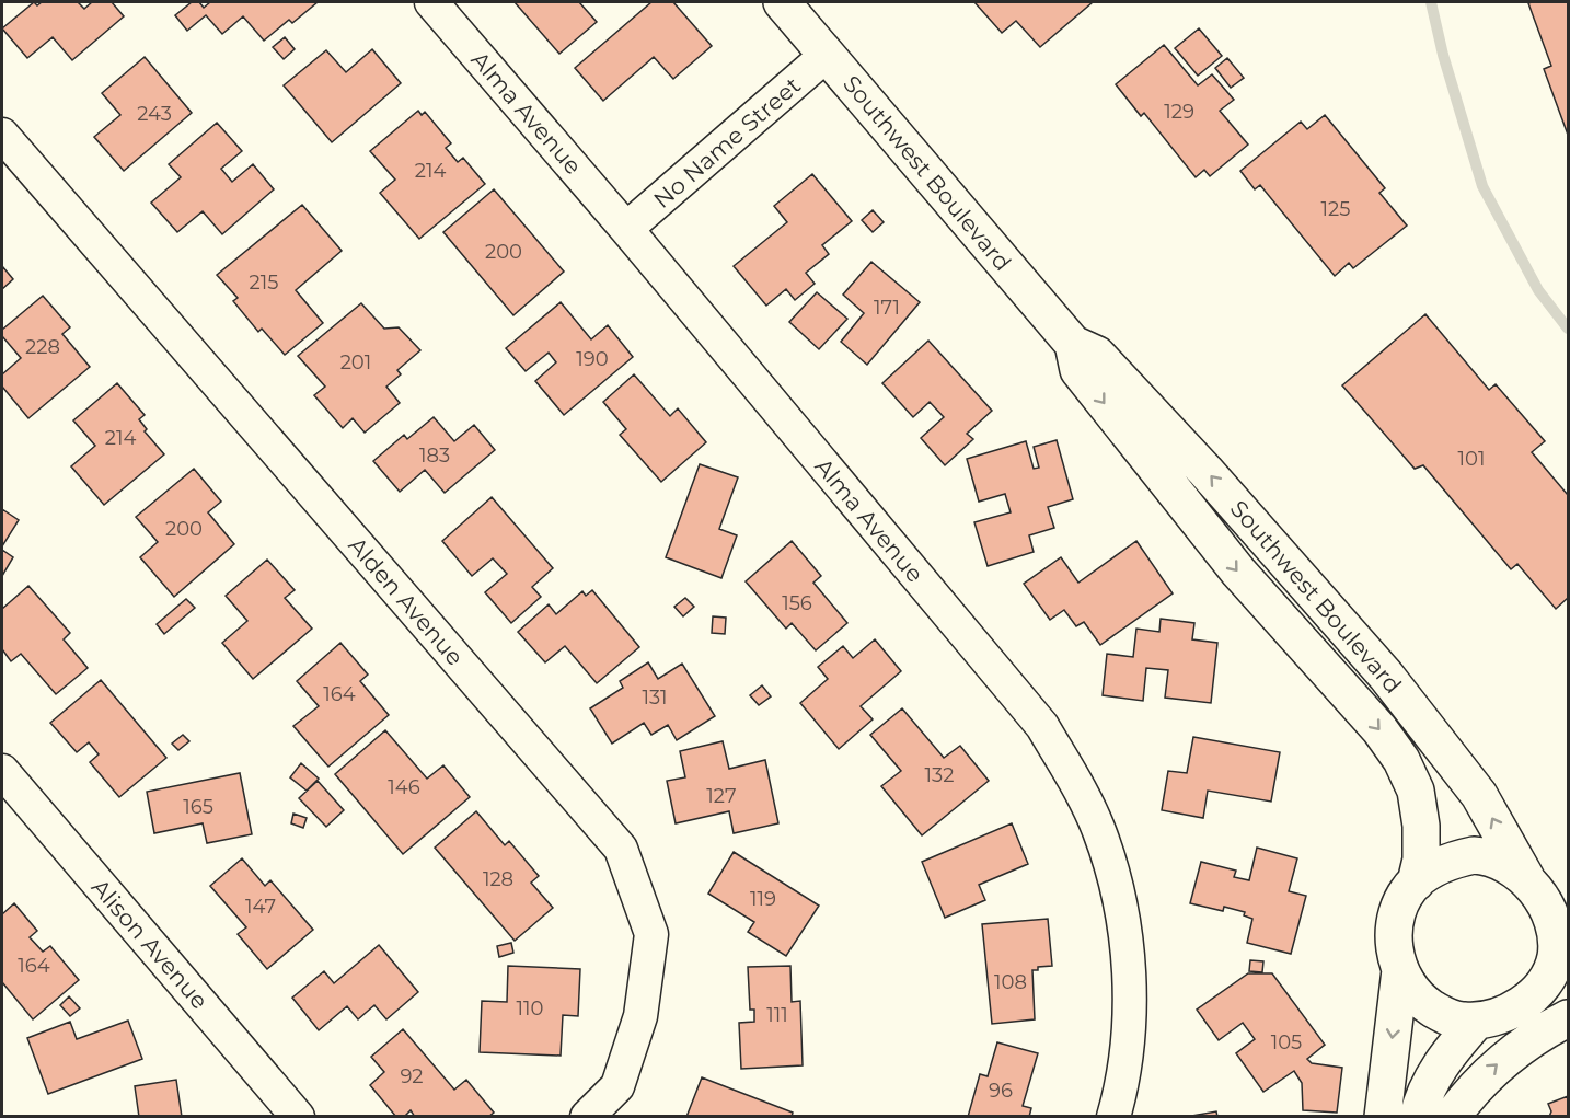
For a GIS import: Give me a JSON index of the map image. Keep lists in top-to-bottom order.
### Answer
{
  "streets": {
    "street": [
      "Alma Avenue",
      "No Name Street",
      "Southwest Boulevard",
      "Alden Avenue",
      "Alison Avenue"
    ]
  },
  "crossings": [
    ["Alma Avenue", "No Name Street"],
    ["No Name Street", "Southwest Boulevard"]
  ],
  "house_numbers": [
    "129",
    "243",
    "214",
    "125",
    "200",
    "215",
    "171",
    "228",
    "190",
    "201",
    "214",
    "183",
    "101",
    "200",
    "156",
    "164",
    "131",
    "132",
    "146",
    "127",
    "165",
    "128",
    "119",
    "147",
    "164",
    "108",
    "110",
    "111",
    "105",
    "92",
    "96"
  ]
}
